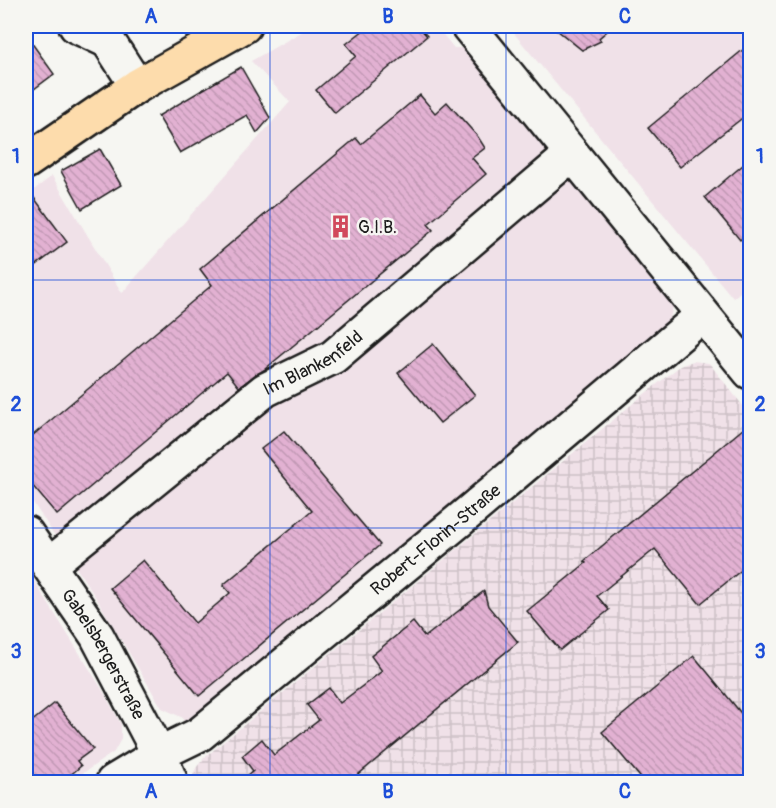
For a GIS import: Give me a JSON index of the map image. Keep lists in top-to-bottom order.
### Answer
{
  "streets": {
    "street": ["Im Blankenfeld", "Robert-Florin-Straße", "Gabelsbergerstraße"]
  },
  "crossings": [
    ["Im Blankenfeld", "Gabelsbergerstraße"],
    ["Robert-Florin-Straße", "Gabelsbergerstraße"]
  ],
  "places": {
    "building": ["G.I.B."]
  },
  "grid": {
    "columns": ["A", "B", "C"],
    "rows": ["1", "2", "3"]
  }
}
